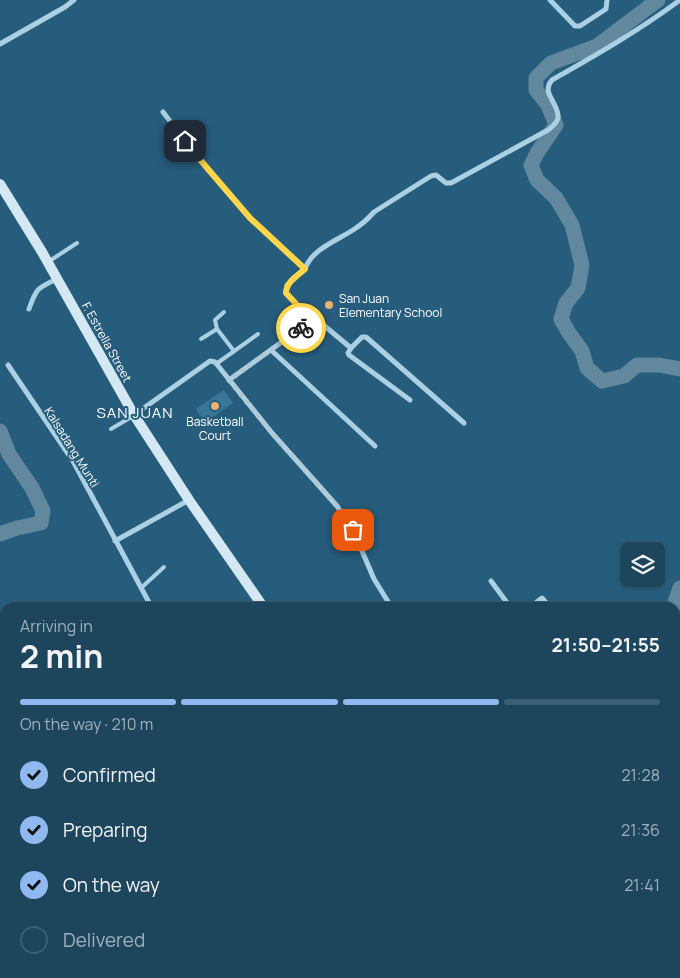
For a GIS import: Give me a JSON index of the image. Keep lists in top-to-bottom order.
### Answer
{
  "streets": {
    "main road": ["F. Estrella Street"],
    "street": ["Kalsadang Munti"]
  },
  "districts": ["SAN JUAN"],
  "places": ["San Juan Elementary School", "Basketball Court"],
  "page": {
    "heading": ["2 min", "Arriving in", "21:50–21:55"],
    "bar": "On the way · 210 m",
    "list": [
      ["Confirmed", "21:28"],
      ["Preparing", "21:36"],
      ["On the way", "21:41"],
      "Delivered"
    ]
  }
}
